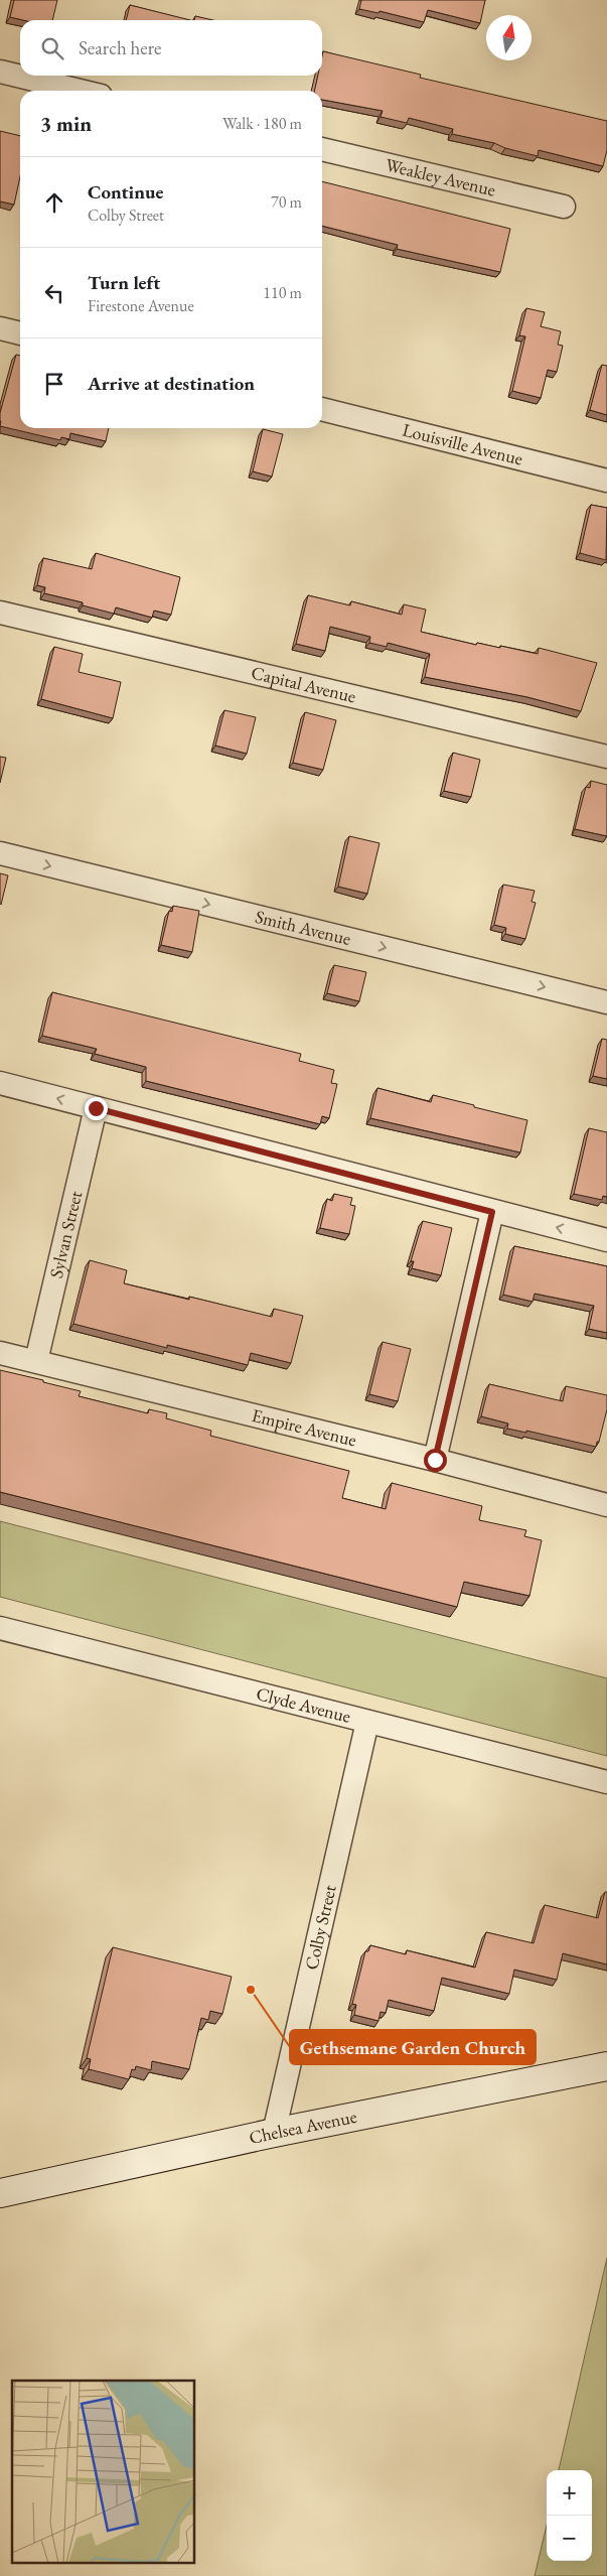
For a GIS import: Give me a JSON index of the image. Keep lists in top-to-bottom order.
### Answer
{
  "streets": {
    "main road": ["Chelsea Avenue"],
    "street": [
      "Weakley Avenue",
      "Louisville Avenue",
      "Capital Avenue",
      "Smith Avenue",
      "Sylvan Street",
      "Empire Avenue",
      "Clyde Avenue",
      "Colby Street"
    ]
  },
  "crossings": [
    ["Sylvan Street", "Empire Avenue"],
    ["Clyde Avenue", "Colby Street"],
    ["Colby Street", "Chelsea Avenue"]
  ],
  "one_way": ["Smith Avenue"],
  "places": ["Gethsemane Garden Church"],
  "north": "top",
  "page": {
    "search": "Search here",
    "heading": ["3 min", "Walk · 180 m"],
    "list": [
      ["Continue", "Colby Street", "70 m"],
      ["Turn left", "Firestone Avenue", "110 m"],
      "Arrive at destination"
    ],
    "map_buttons": ["+", "−"]
  }
}
